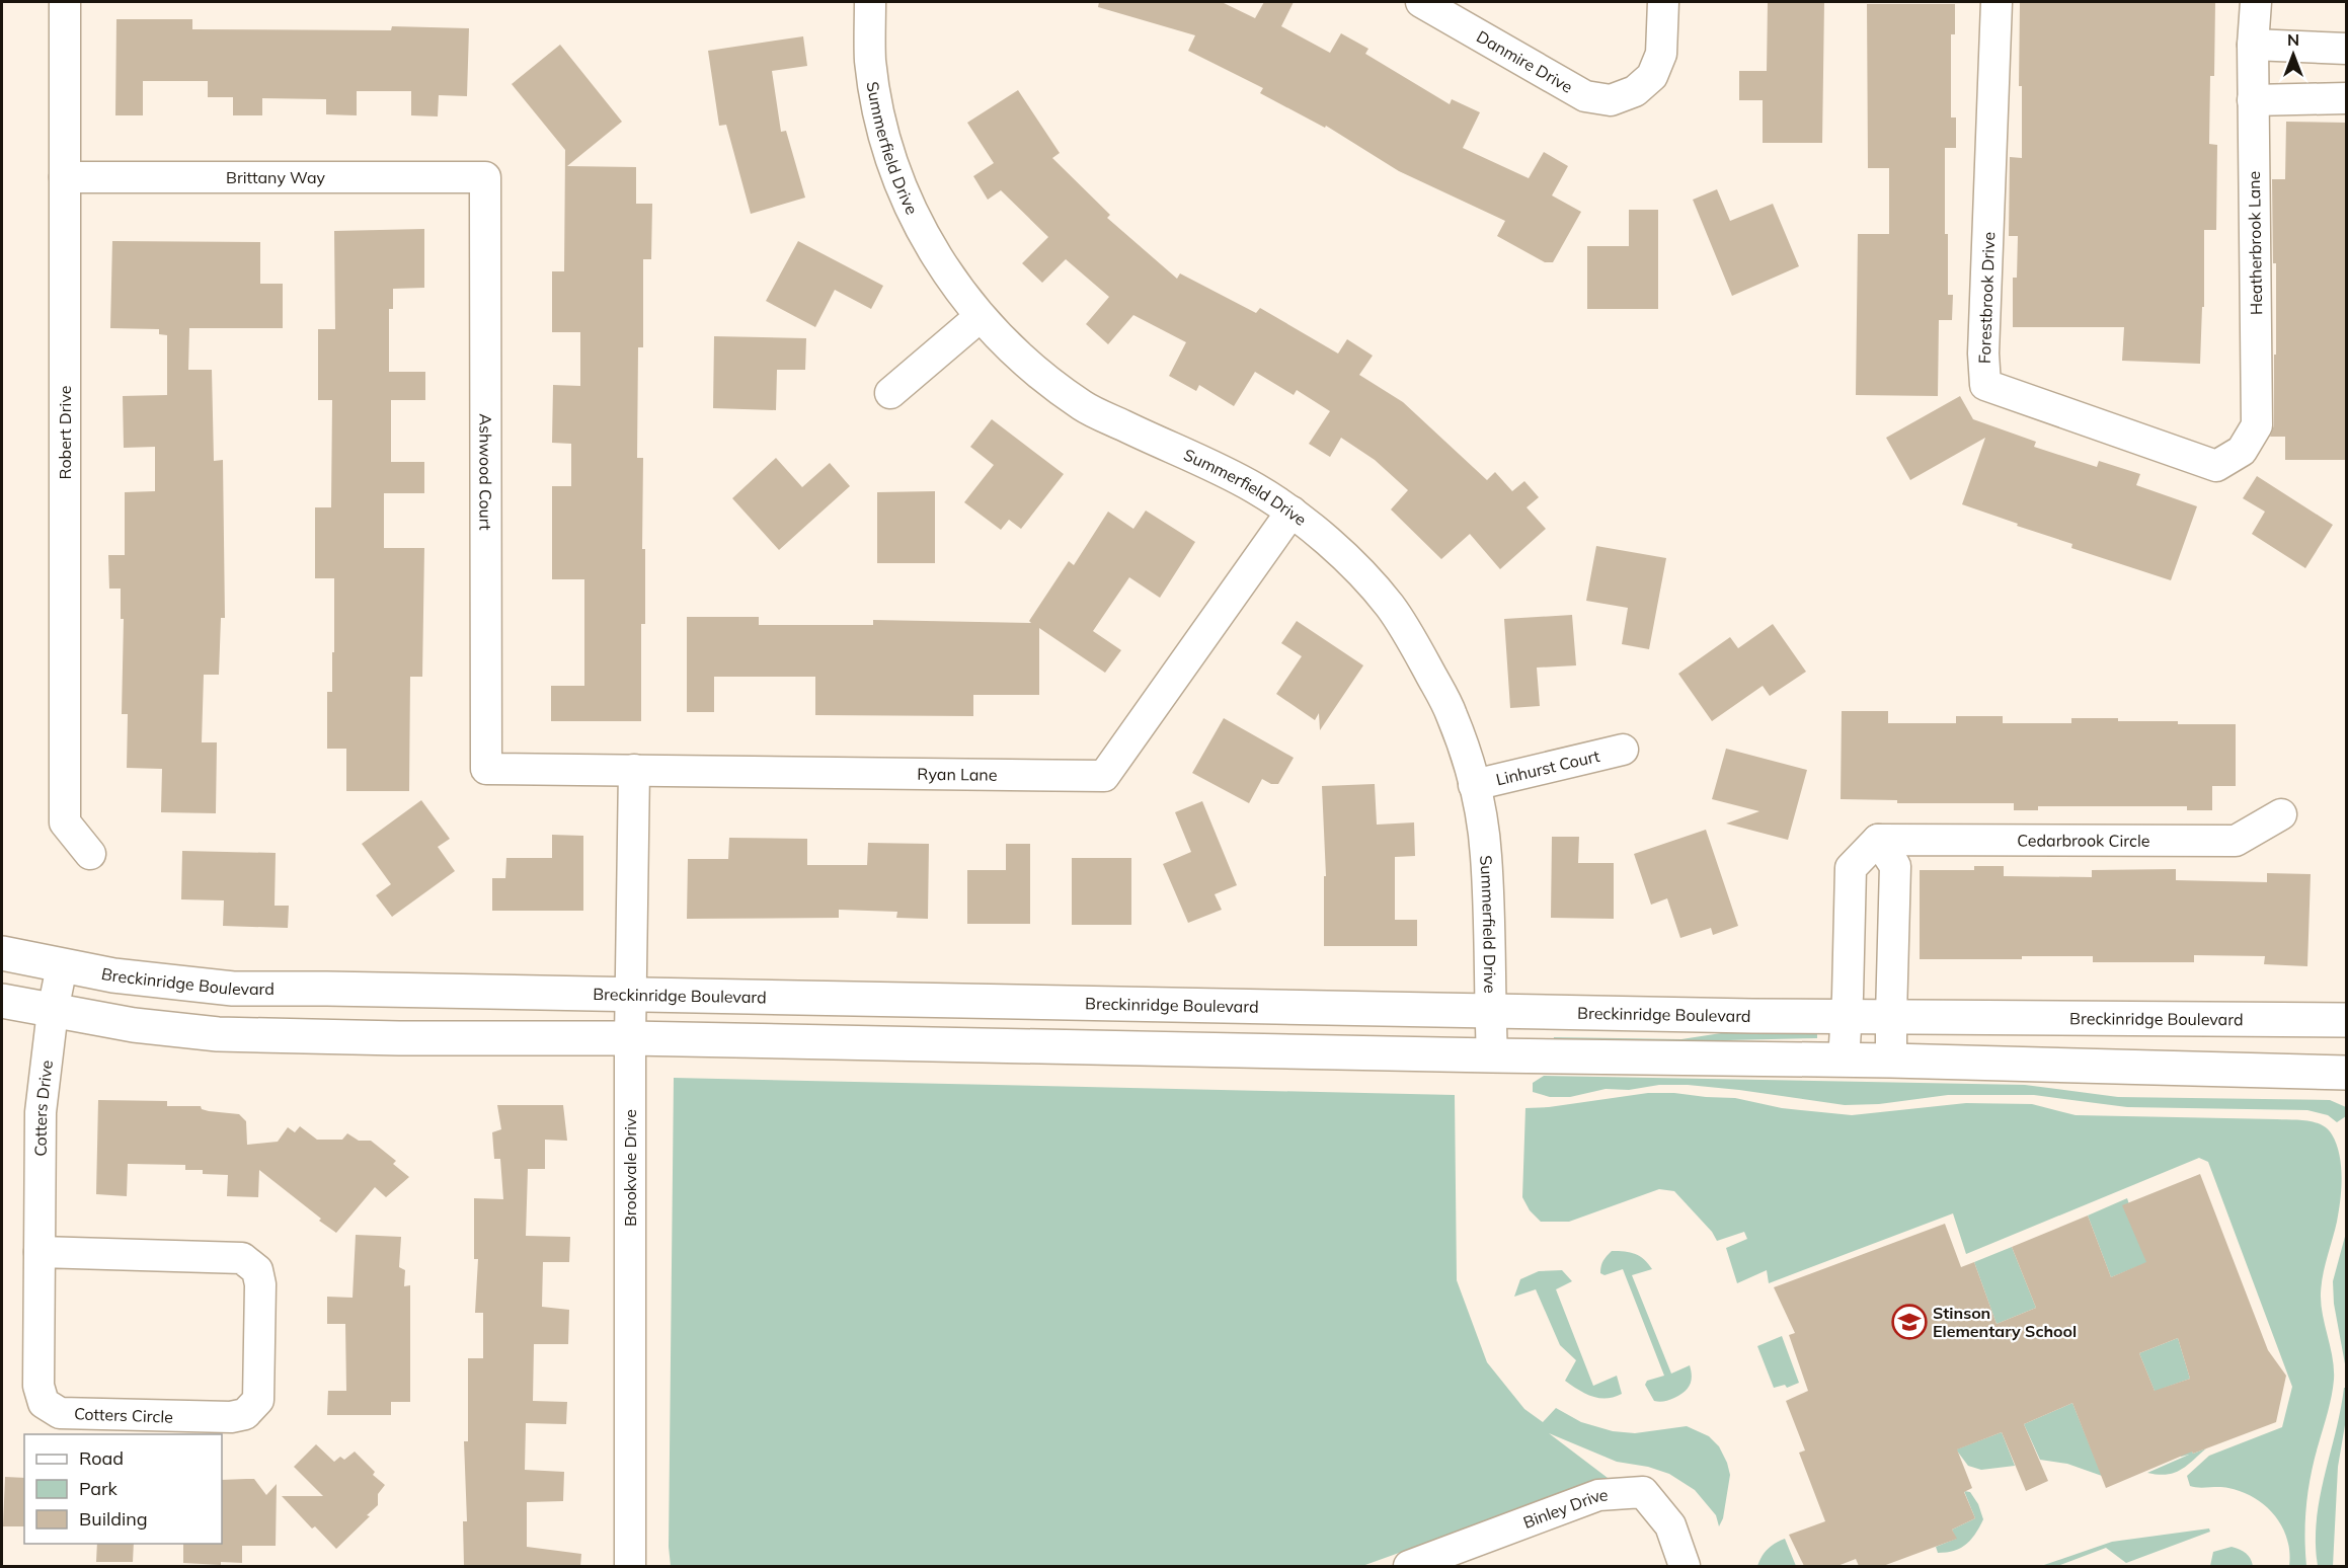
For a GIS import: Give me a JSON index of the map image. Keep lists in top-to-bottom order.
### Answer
{
  "streets": {
    "street": [
      "Danmire Drive",
      "Summerfield Drive",
      "Brittany Way",
      "Heatherbrook Lane",
      "Forestbrook Drive",
      "Robert Drive",
      "Ashwood Court",
      "Linhurst Court",
      "Ryan Lane",
      "Cedarbrook Circle",
      "Breckinridge Boulevard",
      "Cotters Drive",
      "Brookvale Drive",
      "Cotters Circle",
      "Binley Drive"
    ]
  },
  "crossings": [
    ["Summerfield Drive", "Linhurst Court"],
    ["Summerfield Drive", "Ryan Lane"],
    ["Summerfield Drive", "Breckinridge Boulevard"],
    ["Brittany Way", "Robert Drive"],
    ["Brittany Way", "Ashwood Court"],
    ["Heatherbrook Lane", "Forestbrook Drive"],
    ["Ashwood Court", "Ryan Lane"],
    ["Ryan Lane", "Brookvale Drive"],
    ["Breckinridge Boulevard", "Cotters Drive"],
    ["Breckinridge Boulevard", "Brookvale Drive"],
    ["Cotters Drive", "Cotters Circle"]
  ],
  "places": {
    "school or university": ["Stinson Elementary School"]
  },
  "legend": ["Road", "Park", "Building"],
  "north": "top"
}
